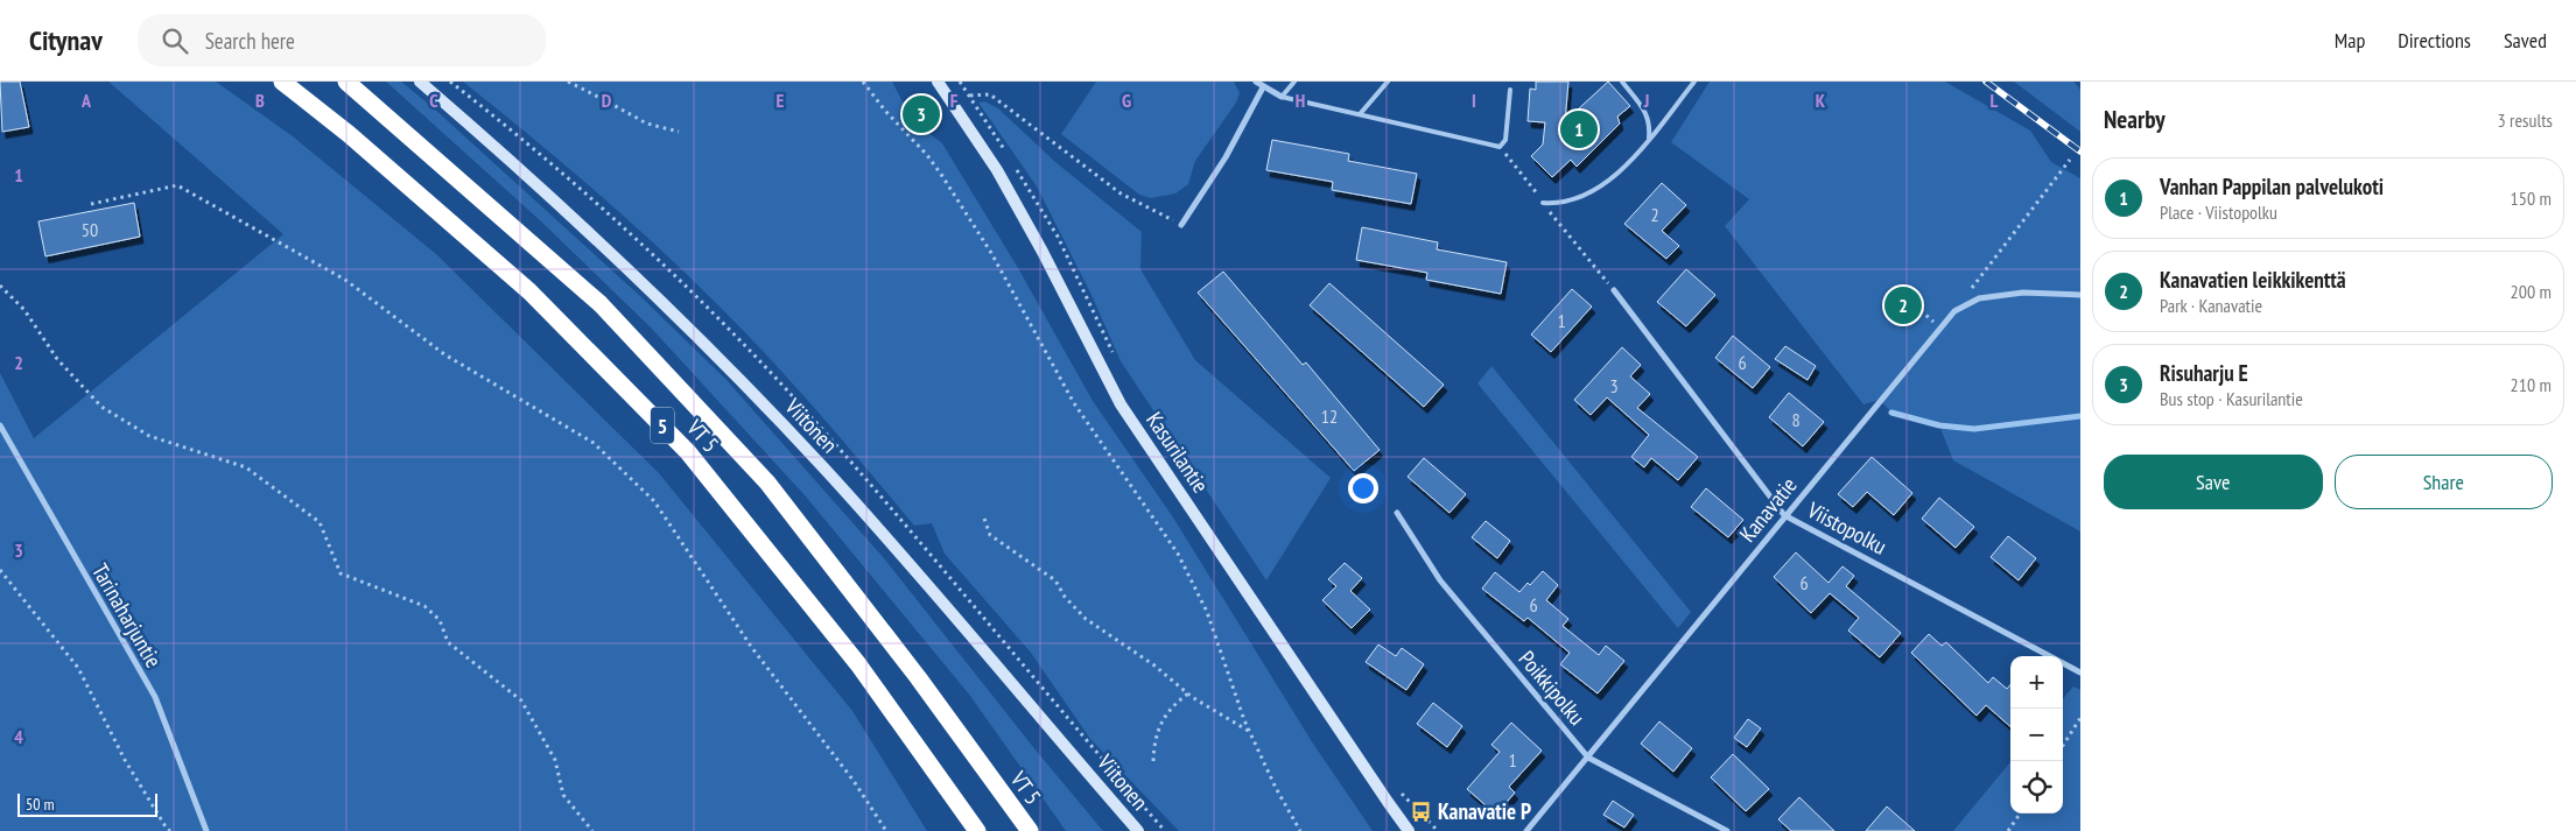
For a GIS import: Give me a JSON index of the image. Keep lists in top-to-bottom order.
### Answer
{
  "streets": {
    "highway": ["5", "VT 5"],
    "main road": ["Viitonen", "Kasurilantie"],
    "street": [
      "Kanavatie",
      "Viistopolku",
      "Tarinaharjuntie",
      "Poikkipolku"
    ]
  },
  "crossings": [
    ["Kanavatie", "Viistopolku"],
    ["Kanavatie", "Poikkipolku"]
  ],
  "places": {
    "bus stop": ["Kanavatie P"]
  },
  "house_numbers": [
    "2",
    "50",
    "1",
    "6",
    "3",
    "12",
    "8",
    "6",
    "6",
    "1"
  ],
  "scale_bar": "50 m",
  "page": {
    "header": "Citynav",
    "search": "Search here",
    "nav": ["Map", "Directions", "Saved"],
    "heading": ["Nearby", "3 results"],
    "pins": ["3", "1", "2"],
    "list": [
      {
        "mark": "1",
        "name": "Vanhan Pappilan palvelukoti",
        "note": "Place · Viistopolku",
        "value": "150 m"
      },
      {
        "mark": "2",
        "name": "Kanavatien leikkikenttä",
        "note": "Park · Kanavatie",
        "value": "200 m"
      },
      {
        "mark": "3",
        "name": "Risuharju E",
        "note": "Bus stop · Kasurilantie",
        "value": "210 m"
      }
    ],
    "buttons": ["Save", "Share"],
    "map_buttons": ["+", "−"],
    "scale": "50 m"
  },
  "grid": {
    "columns": [
      "A",
      "B",
      "C",
      "D",
      "E",
      "F",
      "G",
      "H",
      "I",
      "J",
      "K",
      "L"
    ],
    "rows": [
      "1",
      "2",
      "3",
      "4"
    ]
  }
}
